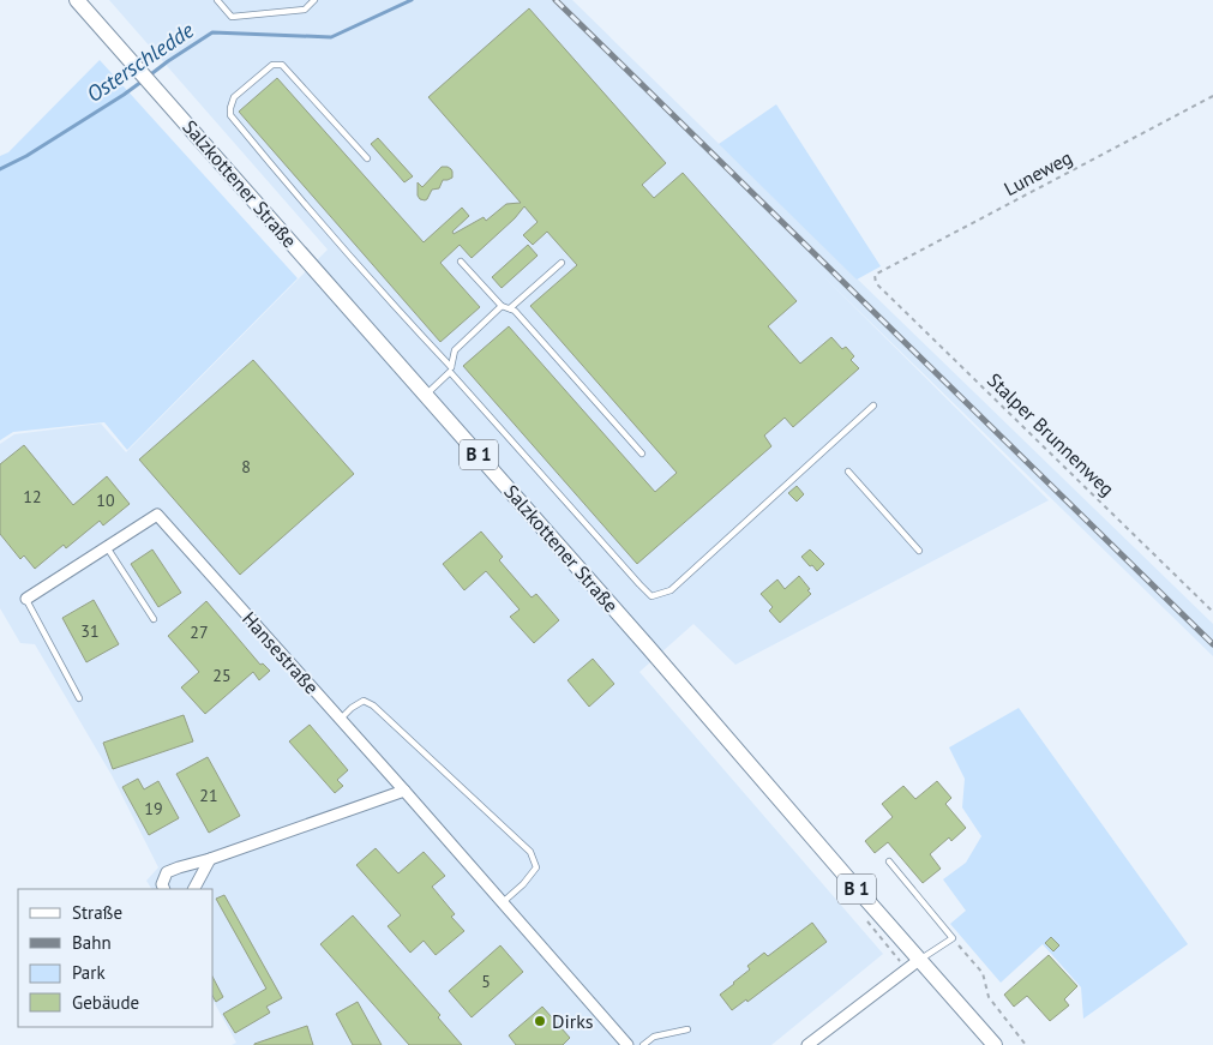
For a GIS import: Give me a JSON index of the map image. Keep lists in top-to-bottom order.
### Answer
{
  "streets": {
    "main road": ["Salzkottener Straße", "B 1"],
    "street": ["Hansestraße"],
    "path": ["Luneweg", "Stalper Brunnenweg"]
  },
  "crossings": [
    ["Luneweg", "Stalper Brunnenweg"]
  ],
  "water": ["Osterschledde"],
  "places": ["Dirks"],
  "house_numbers": [
    "8",
    "12",
    "10",
    "31",
    "27",
    "25",
    "21",
    "19",
    "5"
  ],
  "legend": [
    "Straße",
    "Bahn",
    "Park",
    "Gebäude"
  ]
}
